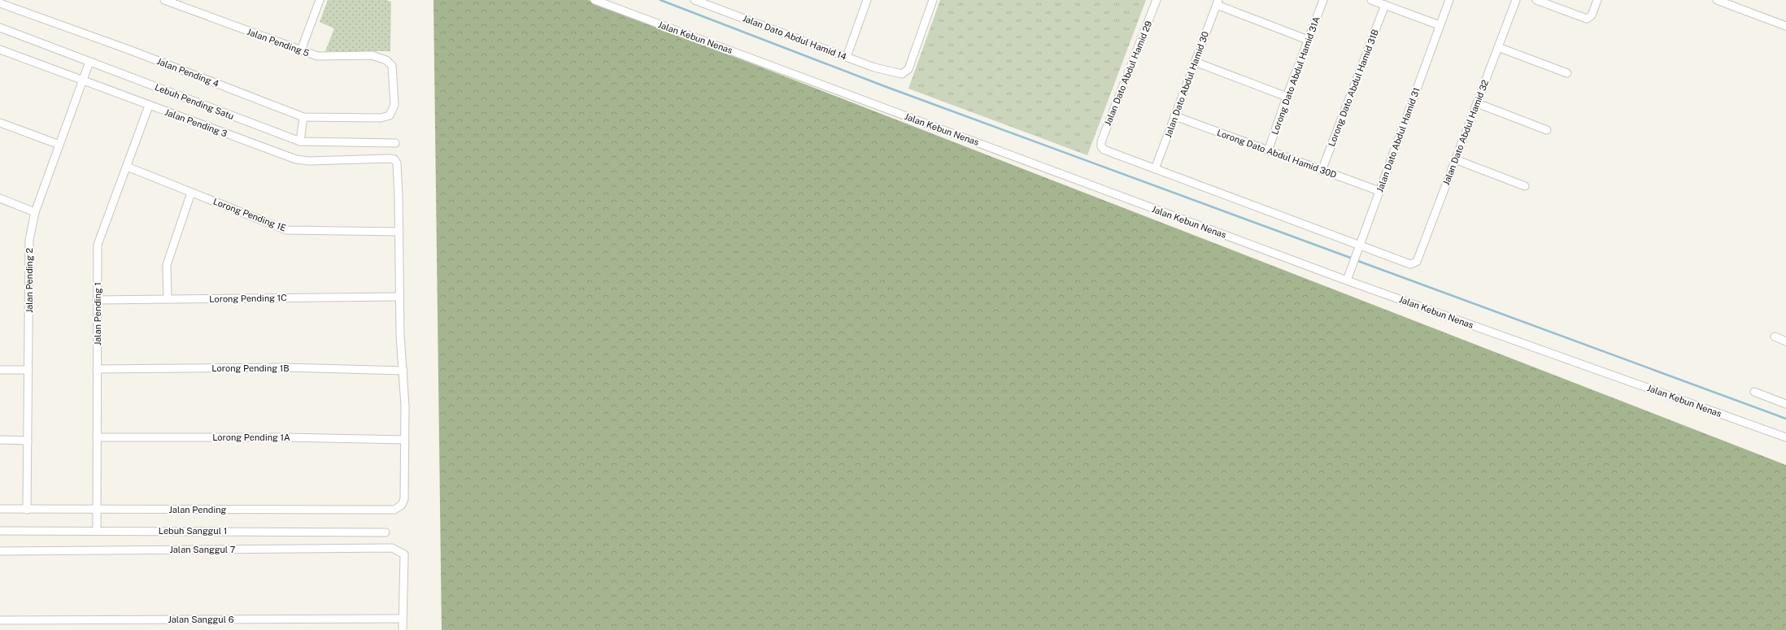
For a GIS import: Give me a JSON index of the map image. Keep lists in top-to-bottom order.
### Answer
{
  "streets": {
    "street": [
      "Jalan Kebun Nenas",
      "Jalan Dato Abdul Hamid 14",
      "Jalan Pending 5",
      "Jalan Pending 4",
      "Jalan Dato Abdul Hamid 29",
      "Lorong Dato Abdul Hamid 31A",
      "Jalan Dato Abdul Hamid 30",
      "Lorong Dato Abdul Hamid 31B",
      "Lebuh Pending Satu",
      "Jalan Pending 3",
      "Jalan Dato Abdul Hamid 32",
      "Jalan Dato Abdul Hamid 31",
      "Lorong Dato Abdul Hamid 30D",
      "Lorong Pending 1E",
      "Jalan Pending 2",
      "Lorong Pending 1C",
      "Jalan Pending 1",
      "Lorong Pending 1B",
      "Lorong Pending 1A",
      "Jalan Pending",
      "Lebuh Sanggul 1",
      "Jalan Sanggul 7",
      "Jalan Sanggul 6"
    ]
  },
  "crossings": [
    ["Jalan Kebun Nenas", "Jalan Dato Abdul Hamid 31"],
    ["Jalan Pending 5", "Jalan Pending 4"],
    ["Jalan Dato Abdul Hamid 29", "Jalan Dato Abdul Hamid 30"],
    ["Lorong Dato Abdul Hamid 31A", "Lorong Dato Abdul Hamid 30D"],
    ["Jalan Dato Abdul Hamid 30", "Lorong Dato Abdul Hamid 30D"],
    ["Lorong Dato Abdul Hamid 31B", "Lorong Dato Abdul Hamid 30D"],
    ["Lebuh Pending Satu", "Jalan Pending 2"],
    ["Jalan Pending 3", "Lorong Pending 1E"],
    ["Jalan Pending 3", "Jalan Pending 2"],
    ["Jalan Pending 3", "Jalan Pending 1"],
    ["Jalan Dato Abdul Hamid 32", "Jalan Dato Abdul Hamid 31"],
    ["Jalan Dato Abdul Hamid 31", "Lorong Dato Abdul Hamid 30D"],
    ["Lorong Pending 1E", "Jalan Pending 1"],
    ["Jalan Pending 2", "Jalan Pending"],
    ["Lorong Pending 1C", "Jalan Pending 1"],
    ["Jalan Pending 1", "Lorong Pending 1B"],
    ["Jalan Pending 1", "Lorong Pending 1A"],
    ["Jalan Pending 1", "Jalan Pending"],
    ["Jalan Pending 1", "Lebuh Sanggul 1"],
    ["Lorong Pending 1A", "Jalan Pending"],
    ["Jalan Sanggul 7", "Jalan Sanggul 6"]
  ]
}
